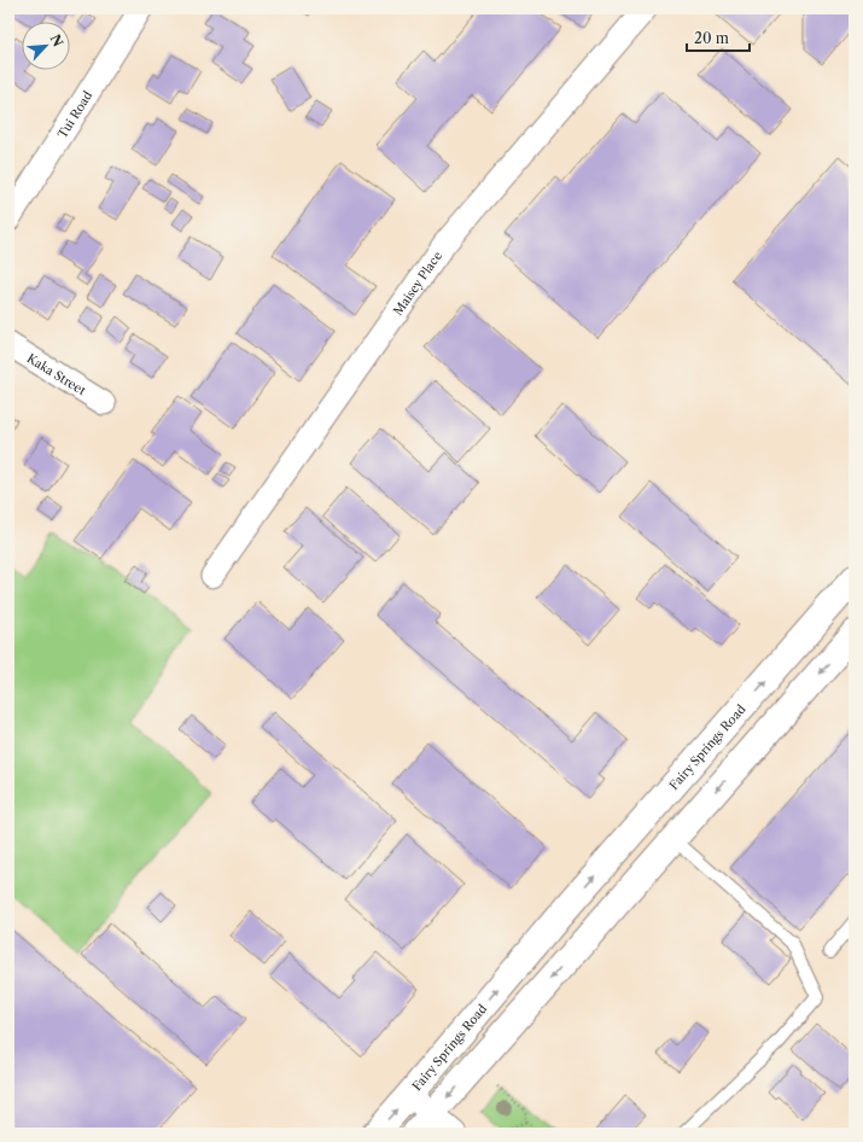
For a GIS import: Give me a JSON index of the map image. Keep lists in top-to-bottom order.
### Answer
{
  "streets": {
    "highway": ["Fairy Springs Road"],
    "street": ["Tui Road", "Maisey Place", "Kaka Street"]
  },
  "scale_bar": "20 m",
  "north": "top right"
}
